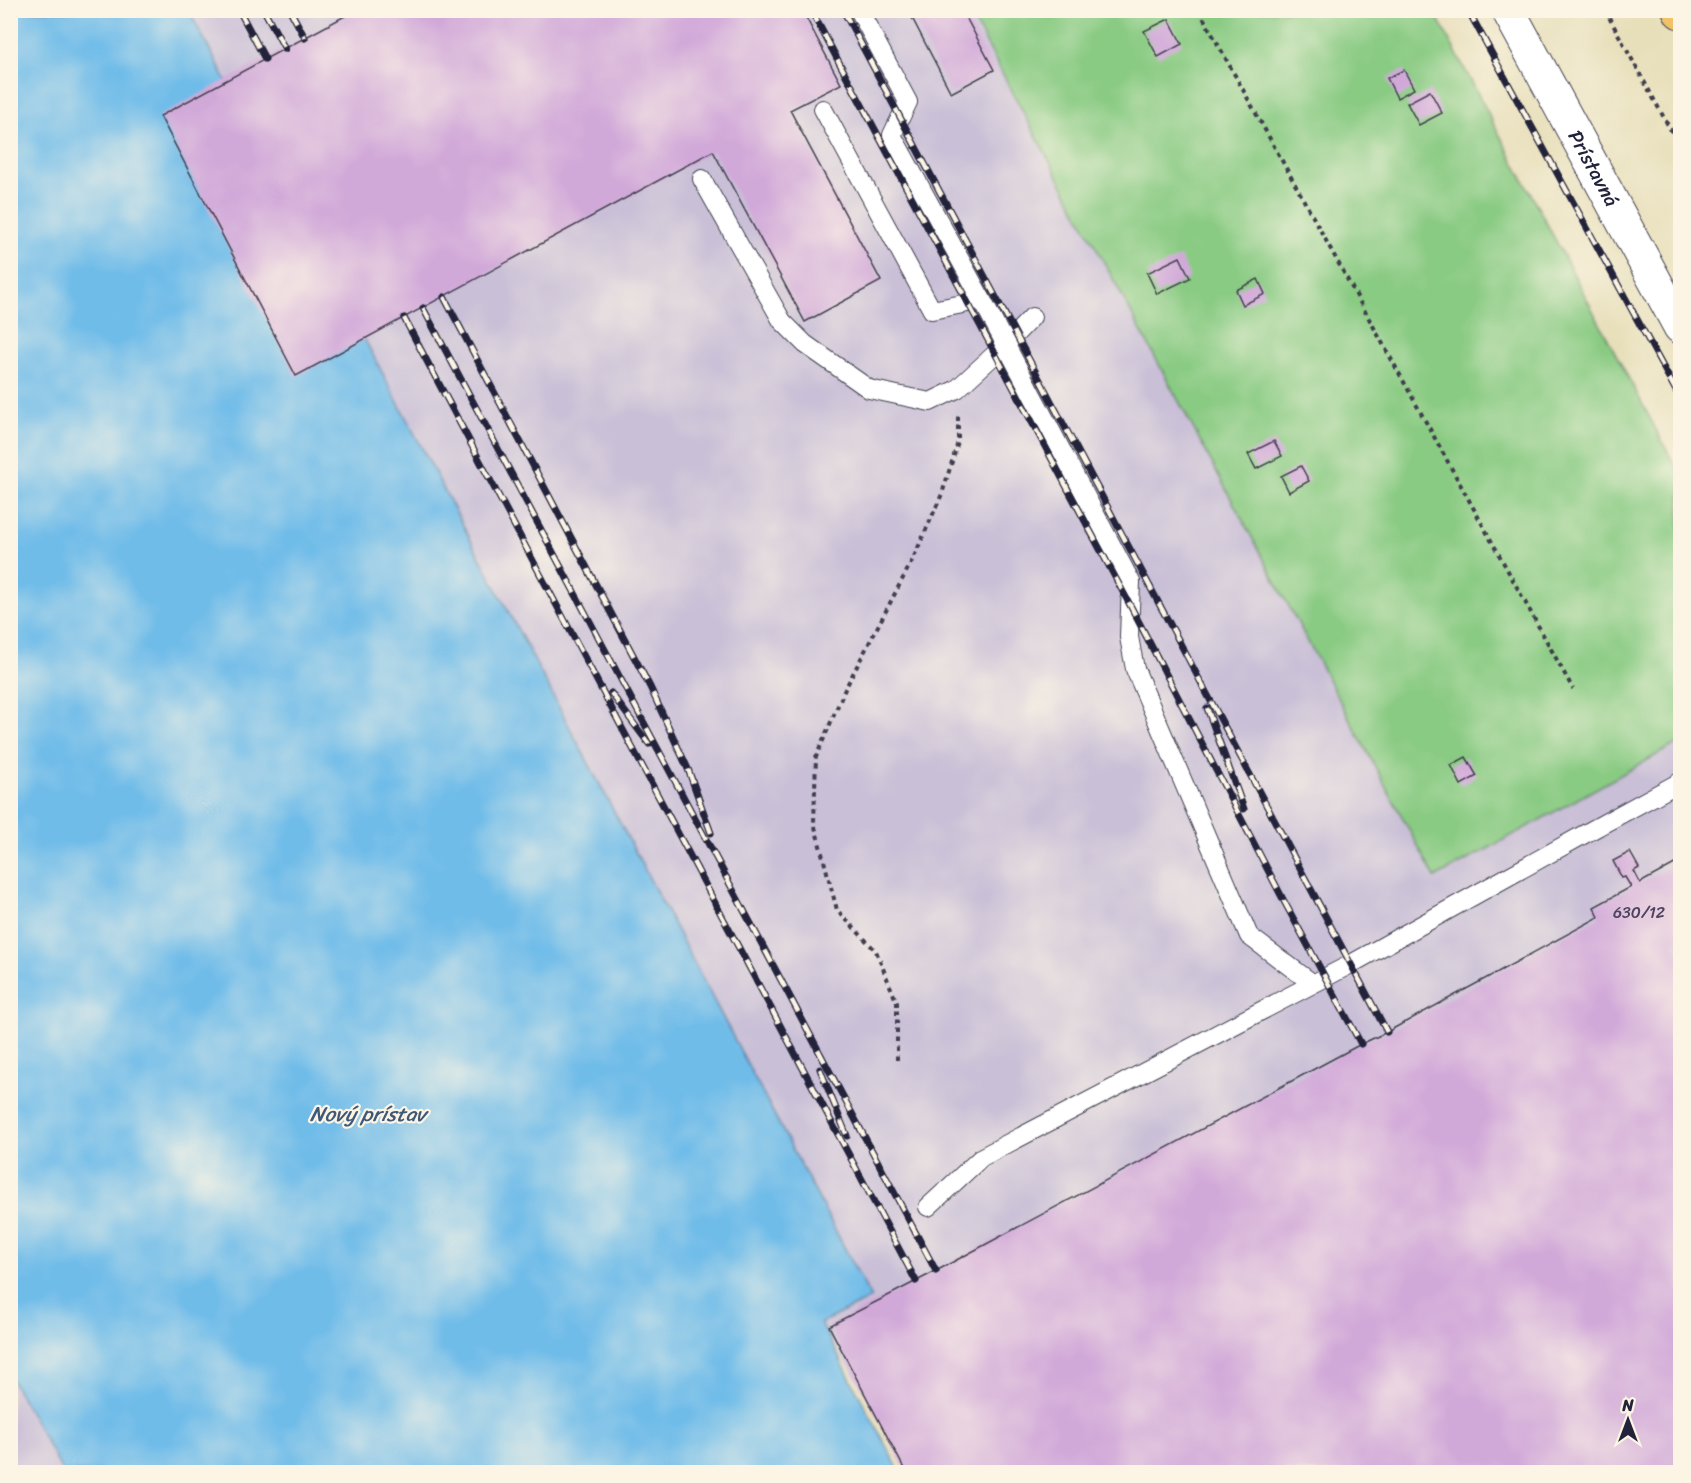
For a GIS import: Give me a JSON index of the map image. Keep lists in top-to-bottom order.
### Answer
{
  "streets": {
    "street": ["Prístavná"]
  },
  "water": ["Nový prístav"],
  "house_numbers": ["630/12"],
  "north": "top"
}
